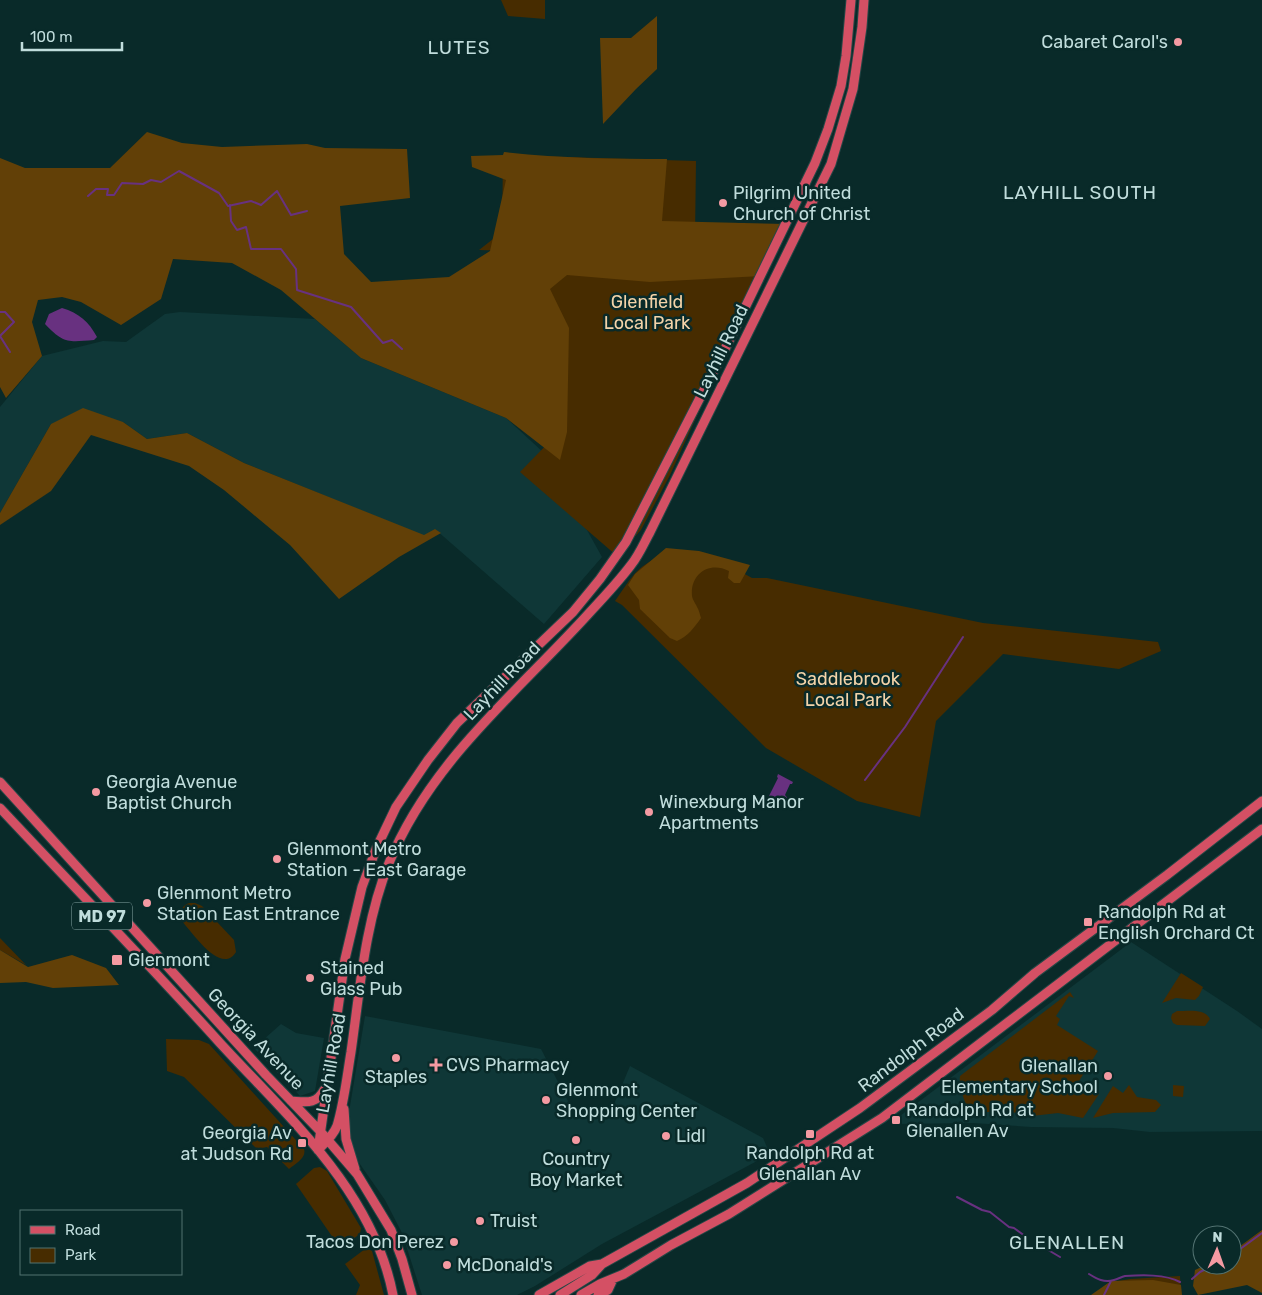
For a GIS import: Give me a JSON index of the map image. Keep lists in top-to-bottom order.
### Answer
{
  "streets": {
    "main road": [
      "Layhill Road",
      "MD 97",
      "Georgia Avenue",
      "Randolph Road"
    ]
  },
  "crossings": [
    ["Layhill Road", "Georgia Avenue"]
  ],
  "districts": ["LUTES", "LAYHILL SOUTH", "GLENALLEN"],
  "parks": ["Glenfield Local Park", "Saddlebrook Local Park"],
  "places": {
    "other": [
      "Cabaret Carol's",
      "Pilgrim United Church of Christ",
      "Georgia Avenue Baptist Church",
      "Winexburg Manor Apartments",
      "Glenmont Metro Station - East Garage",
      "Glenmont Metro Station East Entrance",
      "Stained Glass Pub",
      "Staples",
      "Glenallan Elementary School",
      "Glenmont Shopping Center",
      "Lidl",
      "Country Boy Market",
      "Truist",
      "Tacos Don Perez",
      "McDonald's"
    ],
    "transit": [
      "Randolph Rd at English Orchard Ct",
      "Glenmont",
      "Randolph Rd at Glenallen Av",
      "Randolph Rd at Glenallan Av",
      "Georgia Av at Judson Rd"
    ],
    "health": ["CVS Pharmacy"]
  },
  "legend": ["Road", "Park"],
  "scale_bar": "100 m",
  "north": "top"
}
